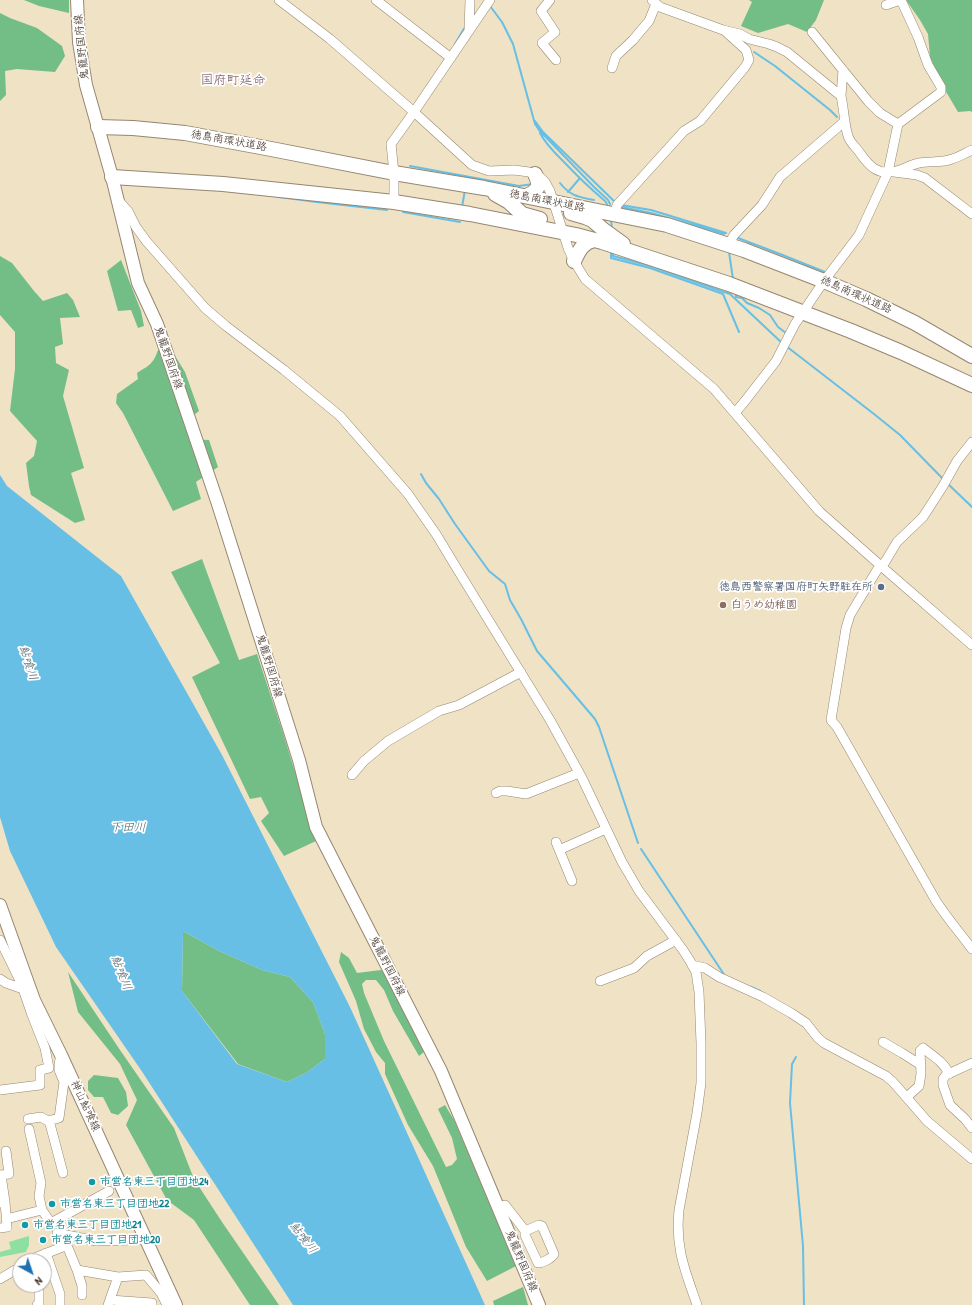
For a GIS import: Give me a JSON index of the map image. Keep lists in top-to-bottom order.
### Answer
{
  "streets": {
    "highway": ["徳島南環状道路"],
    "main road": ["鬼籠野国府線", "神山鮎喰線"]
  },
  "crossings": [
    ["鬼籠野国府線", "徳島南環状道路"]
  ],
  "districts": ["国府町延命"],
  "water": ["鮎喰川", "下田川"],
  "places": [
    "徳島西警察署国府町矢野駐在所",
    "白うめ幼稚園",
    "市営名東三丁目団地24",
    "市営名東三丁目団地22",
    "市営名東三丁目団地21",
    "市営名東三丁目団地20"
  ],
  "north": "bottom right"
}
